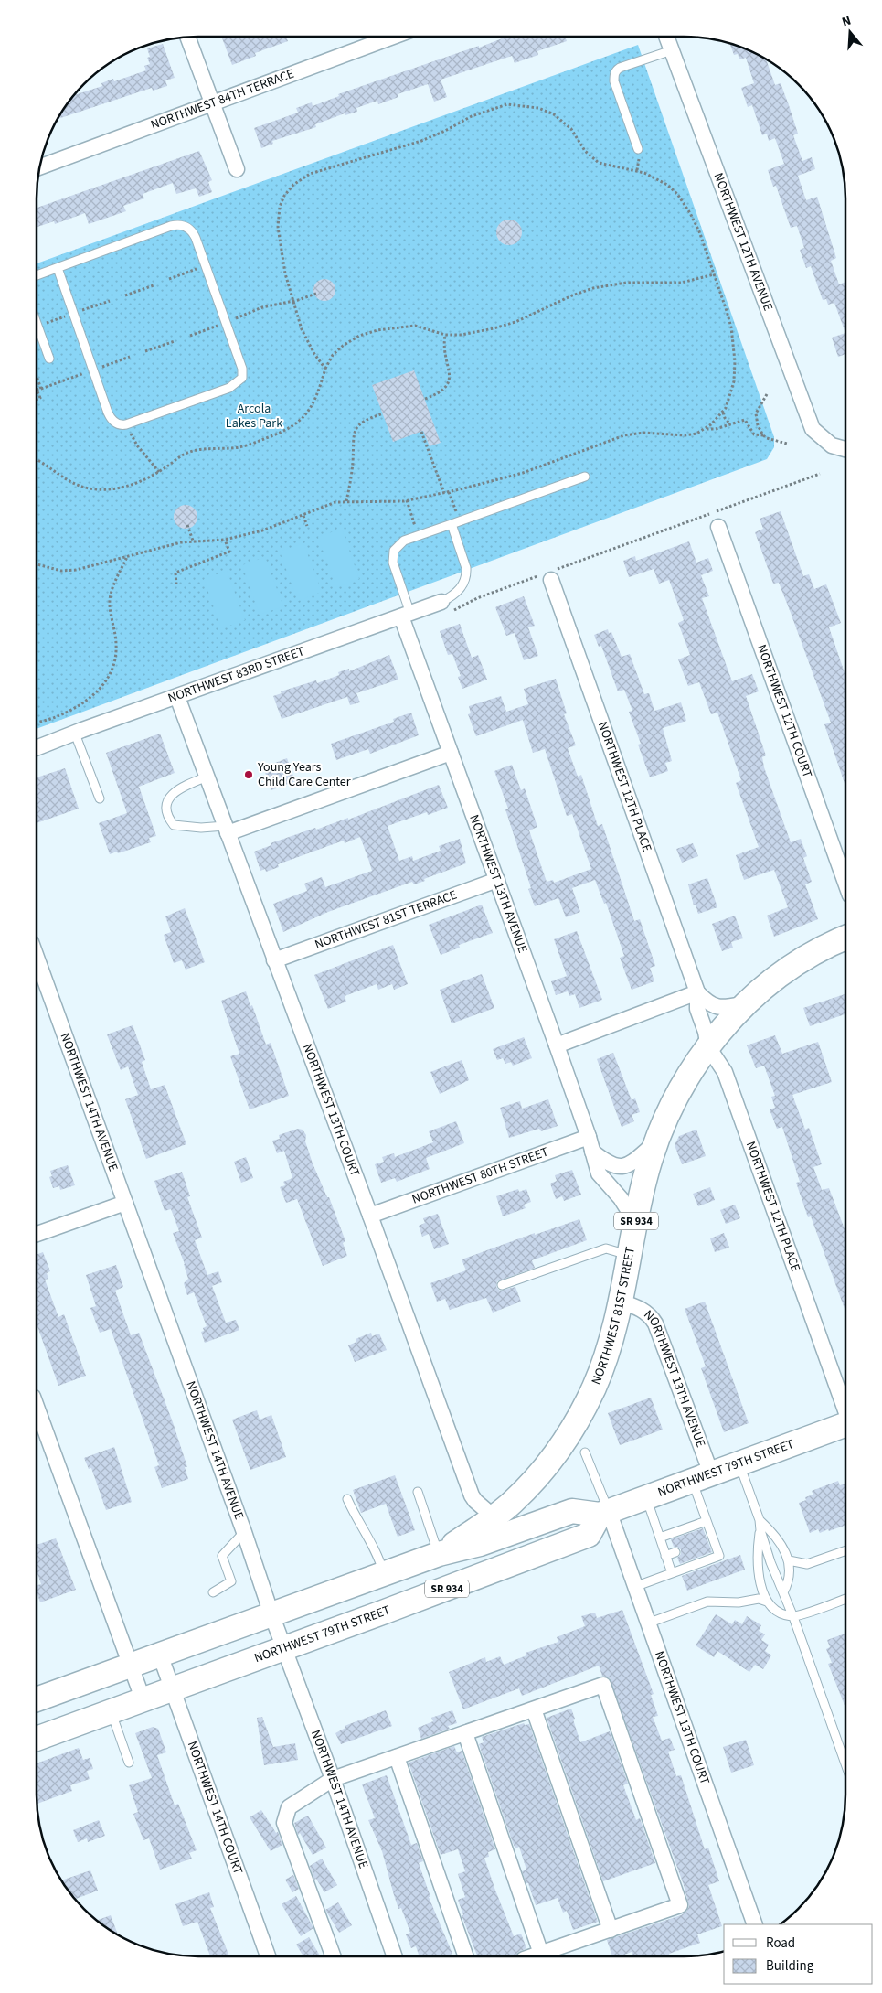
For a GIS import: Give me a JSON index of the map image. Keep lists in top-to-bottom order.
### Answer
{
  "streets": {
    "main road": ["SR 934", "NORTHWEST 81ST STREET", "NORTHWEST 79TH STREET"],
    "street": [
      "NORTHWEST 84TH TERRACE",
      "NORTHWEST 12TH AVENUE",
      "NORTHWEST 83RD STREET",
      "NORTHWEST 12TH COURT",
      "NORTHWEST 12TH PLACE",
      "NORTHWEST 13TH AVENUE",
      "NORTHWEST 81ST TERRACE",
      "NORTHWEST 14TH AVENUE",
      "NORTHWEST 13TH COURT",
      "NORTHWEST 80TH STREET",
      "NORTHWEST 14TH COURT"
    ]
  },
  "crossings": [
    ["NORTHWEST 83RD STREET", "NORTHWEST 13TH AVENUE"],
    ["NORTHWEST 83RD STREET", "NORTHWEST 13TH COURT"],
    ["NORTHWEST 12TH PLACE", "NORTHWEST 81ST STREET"],
    ["NORTHWEST 13TH AVENUE", "NORTHWEST 81ST TERRACE"],
    ["NORTHWEST 13TH AVENUE", "NORTHWEST 80TH STREET"],
    ["NORTHWEST 13TH AVENUE", "NORTHWEST 81ST STREET"],
    ["NORTHWEST 13TH AVENUE", "NORTHWEST 79TH STREET"],
    ["NORTHWEST 81ST TERRACE", "NORTHWEST 13TH COURT"],
    ["NORTHWEST 14TH AVENUE", "NORTHWEST 79TH STREET"],
    ["NORTHWEST 13TH COURT", "NORTHWEST 80TH STREET"],
    ["NORTHWEST 13TH COURT", "NORTHWEST 81ST STREET"],
    ["NORTHWEST 13TH COURT", "NORTHWEST 79TH STREET"],
    ["NORTHWEST 81ST STREET", "NORTHWEST 79TH STREET"],
    ["NORTHWEST 79TH STREET", "NORTHWEST 14TH COURT"]
  ],
  "parks": ["Arcola Lakes Park"],
  "places": ["Young Years Child Care Center"],
  "legend": ["Road", "Building"],
  "north": "top"
}
